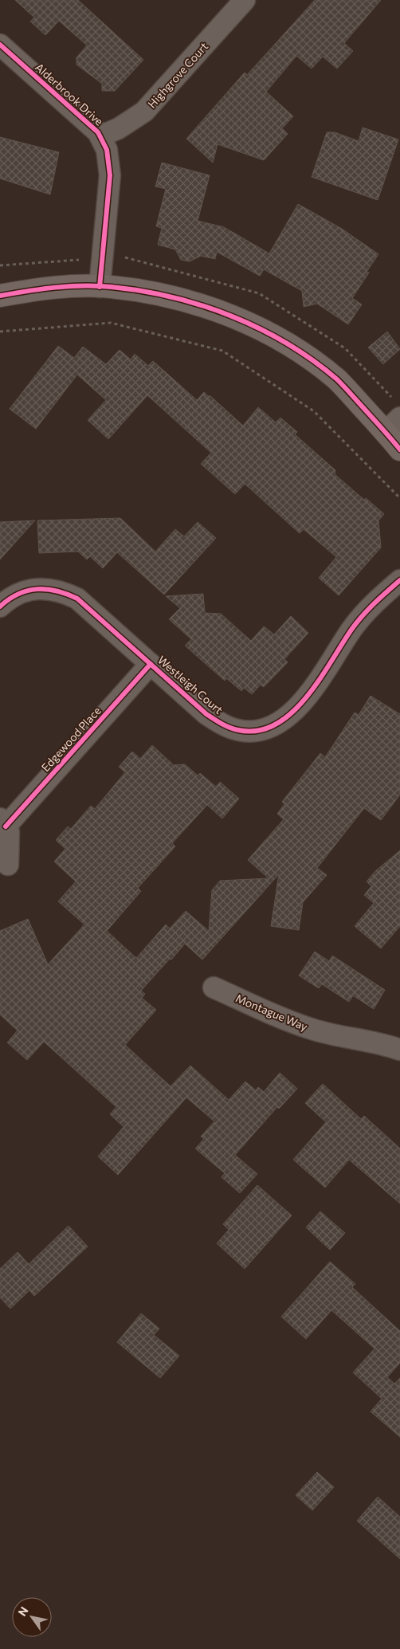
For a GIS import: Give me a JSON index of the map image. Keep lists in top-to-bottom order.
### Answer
{
  "streets": {
    "street": [
      "Highgrove Court",
      "Alderbrook Drive",
      "Westleigh Court",
      "Edgewood Place",
      "Montague Way"
    ]
  },
  "crossings": [
    ["Highgrove Court", "Alderbrook Drive"],
    ["Westleigh Court", "Edgewood Place"]
  ],
  "north": "top left"
}
